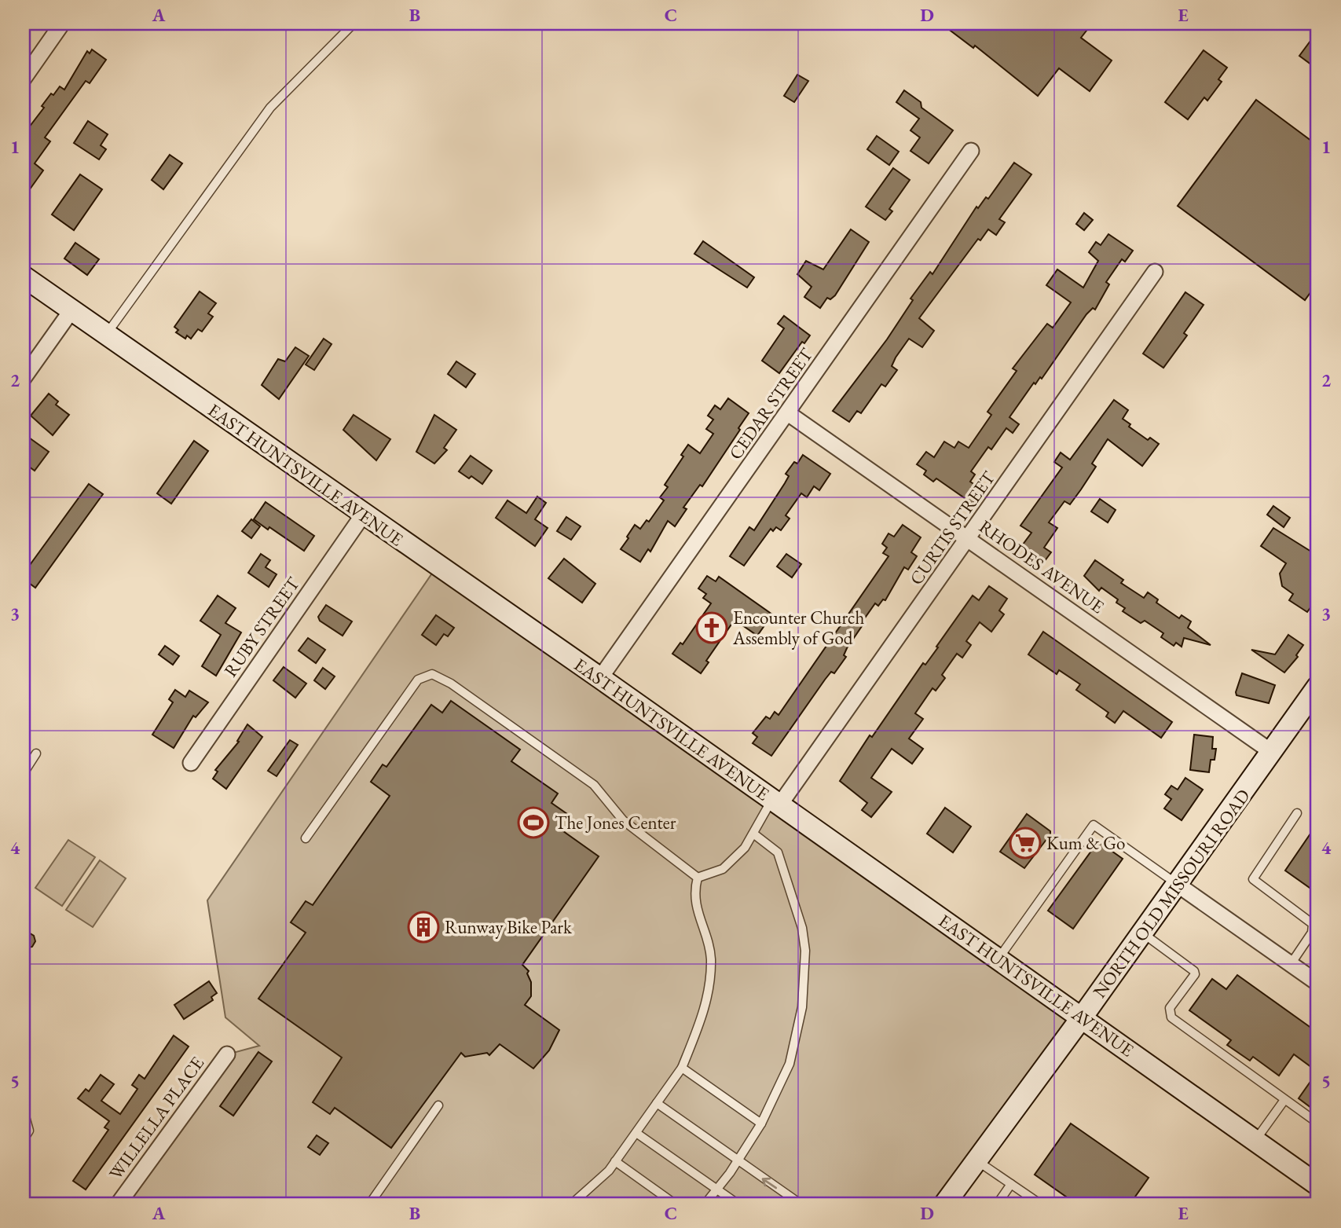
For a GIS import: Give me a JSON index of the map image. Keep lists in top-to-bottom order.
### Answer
{
  "streets": {
    "main road": ["EAST HUNTSVILLE AVENUE", "NORTH OLD MISSOURI ROAD"],
    "street": [
      "CEDAR STREET",
      "CURTIS STREET",
      "RHODES AVENUE",
      "RUBY STREET",
      "WILLELLA PLACE"
    ]
  },
  "crossings": [
    ["CEDAR STREET", "EAST HUNTSVILLE AVENUE"],
    ["CEDAR STREET", "RHODES AVENUE"],
    ["EAST HUNTSVILLE AVENUE", "CURTIS STREET"],
    ["EAST HUNTSVILLE AVENUE", "RUBY STREET"],
    ["EAST HUNTSVILLE AVENUE", "NORTH OLD MISSOURI ROAD"],
    ["CURTIS STREET", "RHODES AVENUE"],
    ["RHODES AVENUE", "NORTH OLD MISSOURI ROAD"]
  ],
  "places": {
    "church": ["Encounter Church Assembly of God"],
    "sports": ["The Jones Center"],
    "supermarket": ["Kum & Go"],
    "building": ["Runway Bike Park"]
  },
  "grid": {
    "columns": [
      "A",
      "B",
      "C",
      "D",
      "E"
    ],
    "rows": [
      "1",
      "2",
      "3",
      "4",
      "5"
    ]
  }
}
